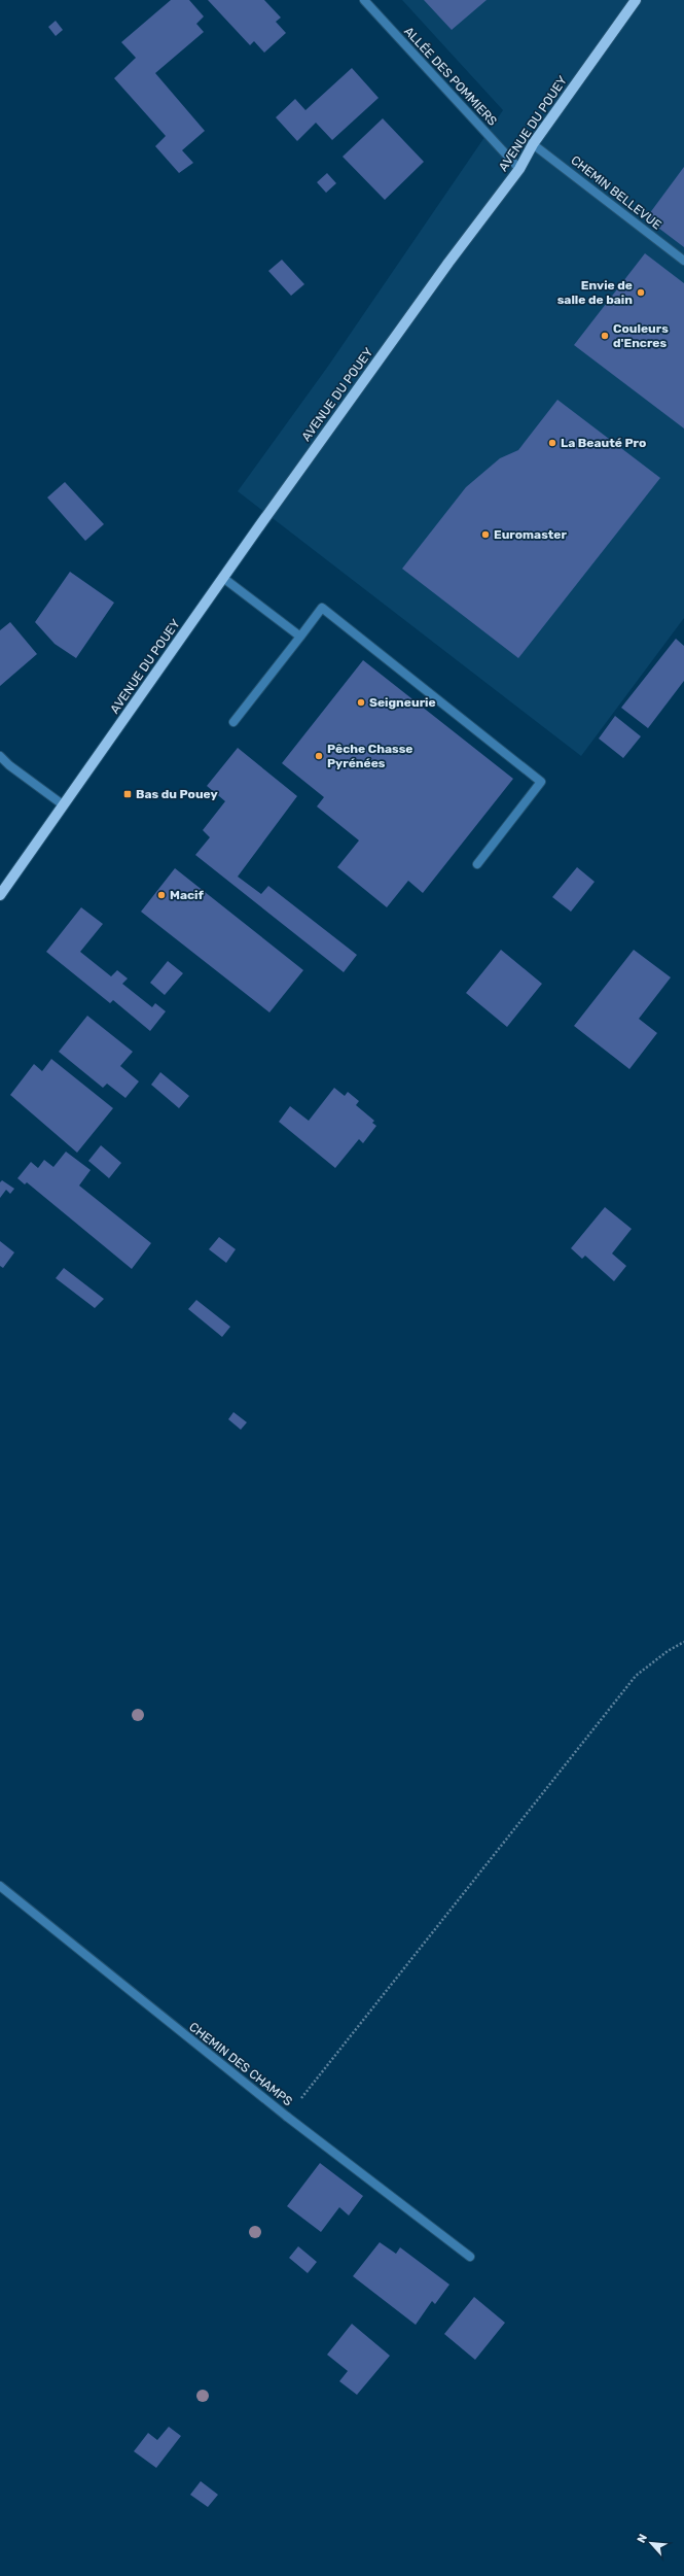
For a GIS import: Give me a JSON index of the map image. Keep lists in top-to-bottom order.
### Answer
{
  "streets": {
    "main road": ["AVENUE DU POUEY"],
    "street": ["ALLÉE DES POMMIERS", "CHEMIN BELLEVUE", "CHEMIN DES CHAMPS"]
  },
  "crossings": [
    ["ALLÉE DES POMMIERS", "AVENUE DU POUEY"],
    ["AVENUE DU POUEY", "CHEMIN BELLEVUE"]
  ],
  "places": {
    "other": [
      "Envie de salle de bain",
      "Couleurs d'Encres",
      "La Beauté Pro",
      "Euromaster",
      "Seigneurie",
      "Pêche Chasse Pyrénées",
      "Macif"
    ],
    "transit": ["Bas du Pouey"]
  },
  "north": "top left"
}
